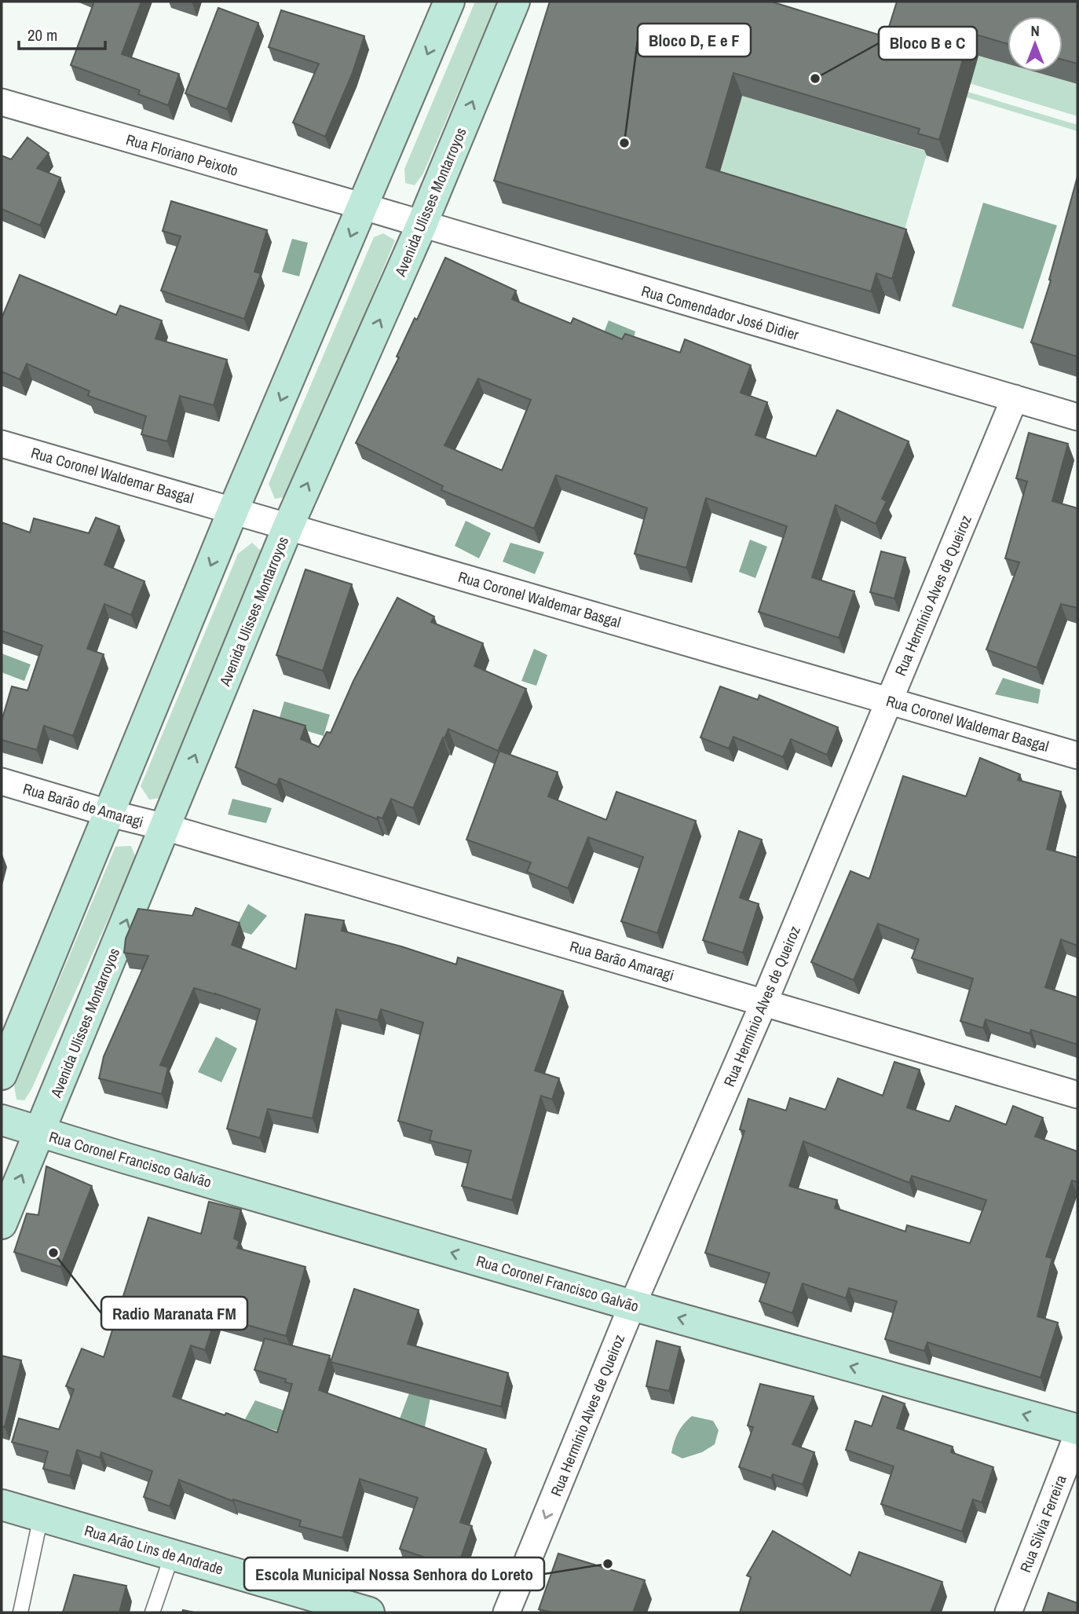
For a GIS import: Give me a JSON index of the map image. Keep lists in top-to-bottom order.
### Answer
{
  "streets": {
    "main road": ["Avenida Ulisses Montarroyos", "Rua Coronel Francisco Galvão", "Rua Arão Lins de Andrade"],
    "street": [
      "Rua Floriano Peixoto",
      "Rua Comendador José Didier",
      "Rua Coronel Waldemar Basgal",
      "Rua Hermínio Alves de Queiroz",
      "Rua Barão de Amaragi",
      "Rua Barão Amaragi",
      "Rua Silvia Ferreira"
    ]
  },
  "crossings": [
    ["Rua Floriano Peixoto", "Rua Comendador José Didier"],
    ["Avenida Ulisses Montarroyos", "Rua Comendador José Didier"],
    ["Avenida Ulisses Montarroyos", "Rua Coronel Waldemar Basgal"],
    ["Avenida Ulisses Montarroyos", "Rua Barão de Amaragi"],
    ["Avenida Ulisses Montarroyos", "Rua Barão Amaragi"],
    ["Avenida Ulisses Montarroyos", "Rua Coronel Francisco Galvão"],
    ["Rua Comendador José Didier", "Rua Hermínio Alves de Queiroz"],
    ["Rua Coronel Waldemar Basgal", "Rua Hermínio Alves de Queiroz"],
    ["Rua Hermínio Alves de Queiroz", "Rua Barão Amaragi"],
    ["Rua Hermínio Alves de Queiroz", "Rua Coronel Francisco Galvão"],
    ["Rua Barão de Amaragi", "Rua Barão Amaragi"]
  ],
  "one_way": ["Rua Coronel Francisco Galvão"],
  "places": [
    "Bloco B e C",
    "Bloco D, E e F",
    "Radio Maranata FM",
    "Escola Municipal Nossa Senhora do Loreto"
  ],
  "scale_bar": "20 m",
  "north": "top"
}
